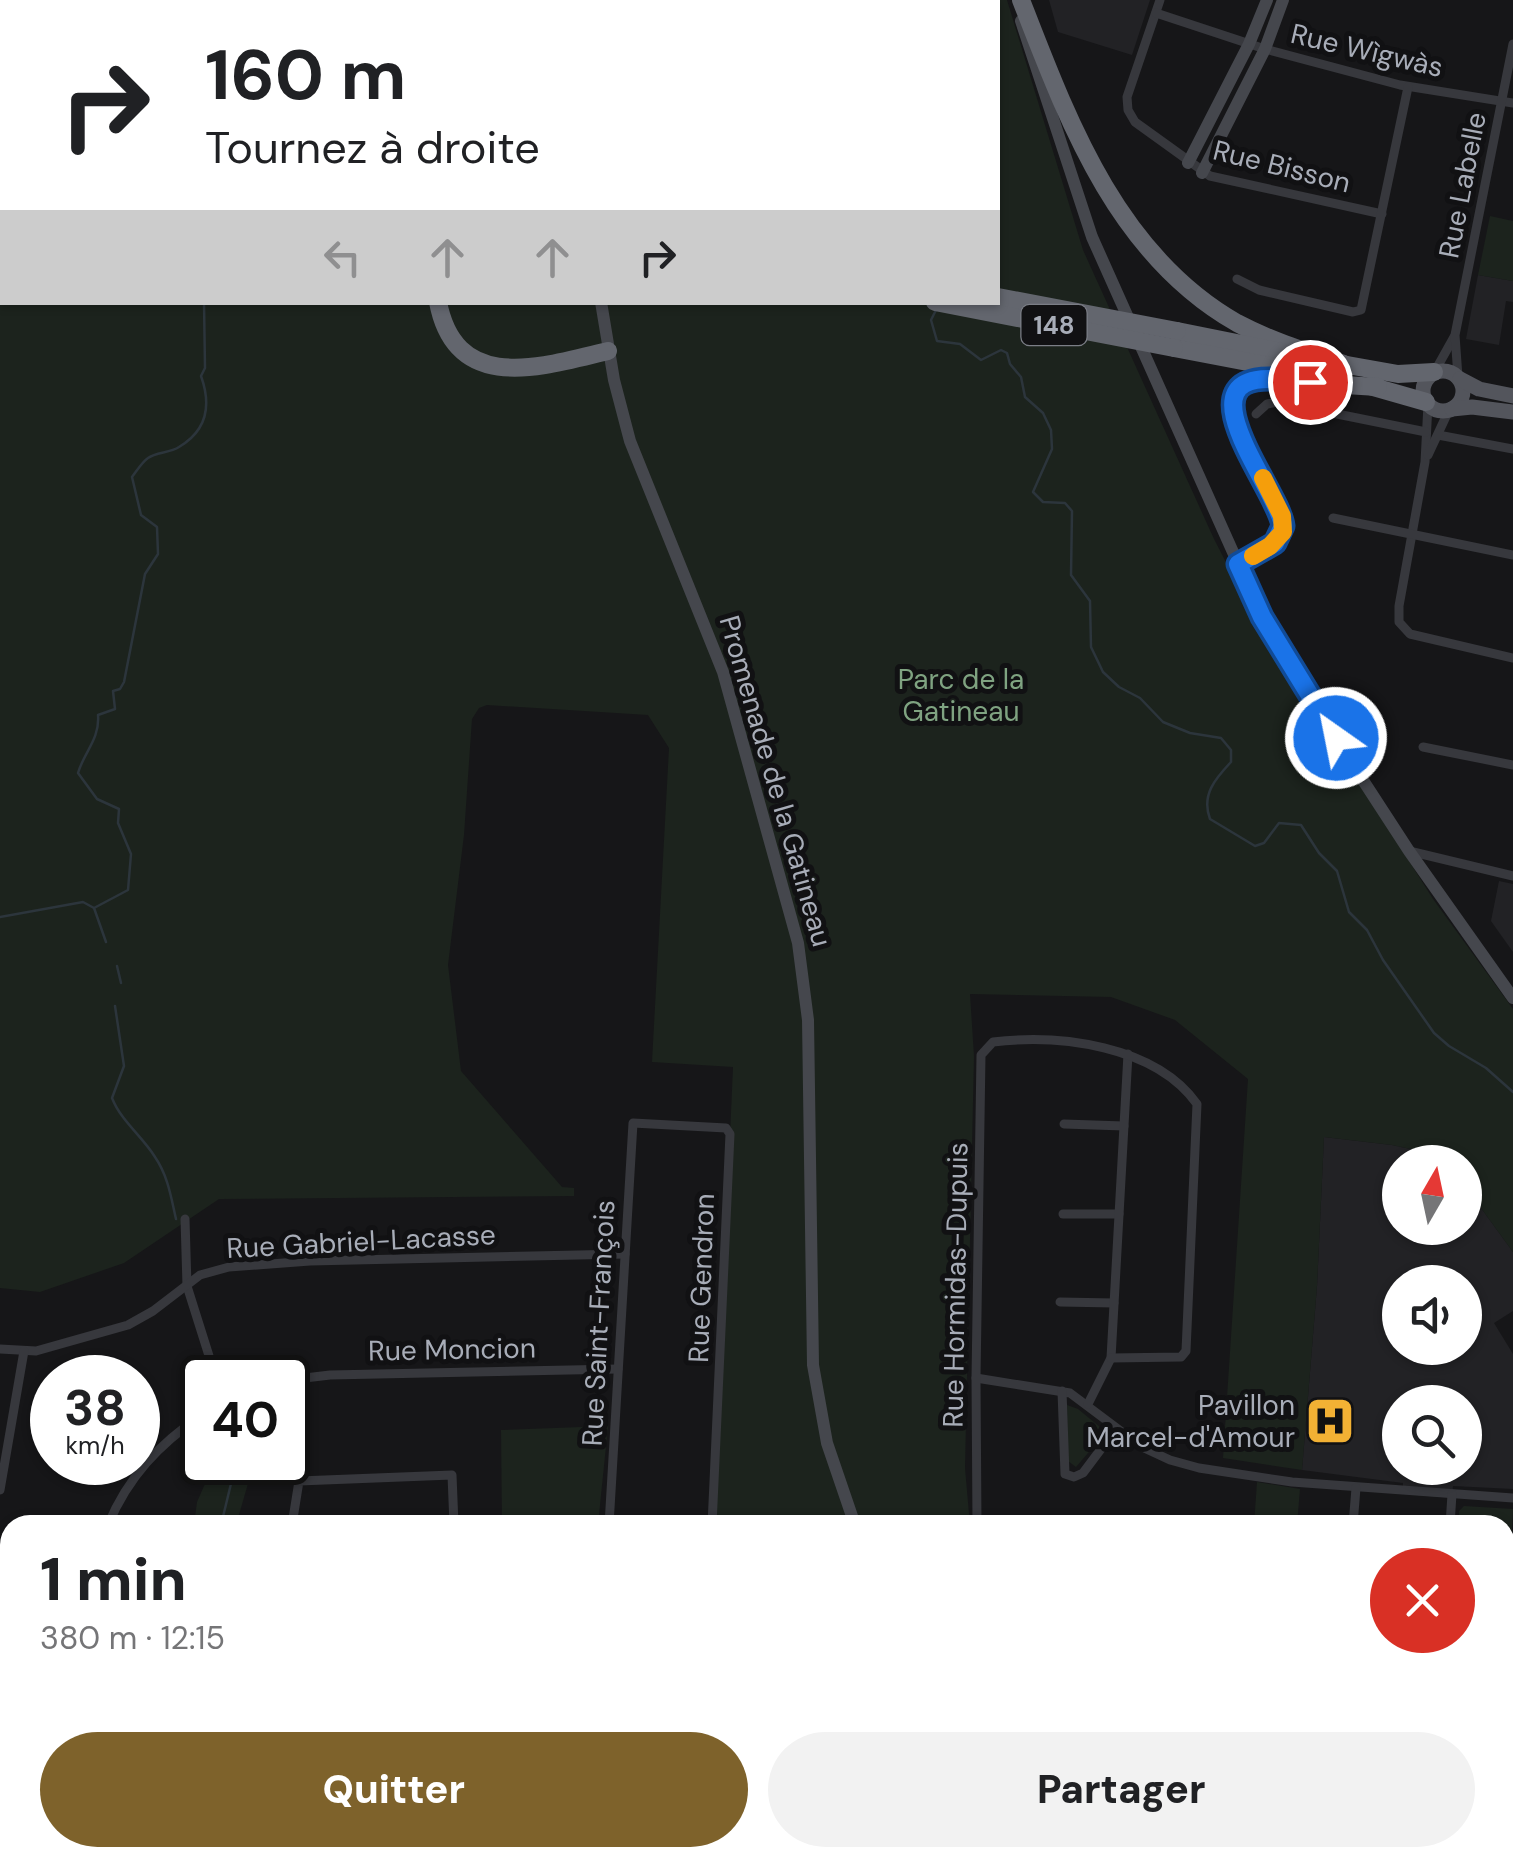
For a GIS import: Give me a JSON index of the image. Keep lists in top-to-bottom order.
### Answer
{
  "streets": {
    "highway": ["148"],
    "street": [
      "Rue Wìgwàs",
      "Rue Bisson",
      "Rue Labelle",
      "Promenade de la Gatineau",
      "Rue Gabriel-Lacasse",
      "Rue Gendron",
      "Rue Hormidas-Dupuis",
      "Rue Saint-François",
      "Rue Moncion"
    ]
  },
  "crossings": [
    ["Rue Wìgwàs", "Rue Bisson"],
    ["Rue Wìgwàs", "Rue Labelle"],
    ["Rue Labelle", "148"],
    ["Rue Gabriel-Lacasse", "Rue Saint-François"],
    ["Rue Gendron", "Rue Saint-François"],
    ["Rue Saint-François", "Rue Moncion"]
  ],
  "parks": ["Parc de la Gatineau"],
  "places": {
    "hospital": ["Pavillon Marcel-d'Amour"]
  },
  "north": "top",
  "page": {
    "turn": ["160 m", "Tournez à droite"],
    "speed": "38 km/h",
    "limit": "40",
    "heading": ["1 min", "380 m · 12:15"],
    "buttons": ["Quitter", "Partager"]
  }
}
